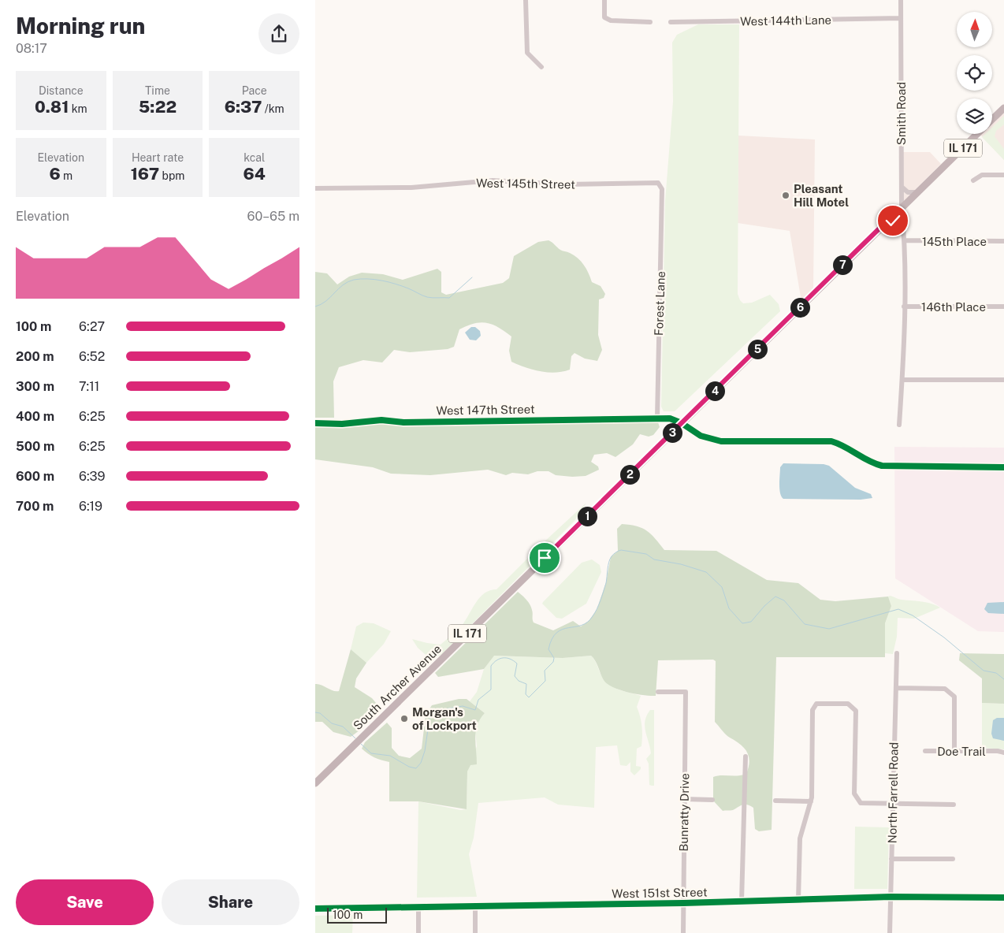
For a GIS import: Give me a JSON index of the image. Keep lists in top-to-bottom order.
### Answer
{
  "streets": {
    "main road": ["IL 171", "South Archer Avenue"],
    "street": [
      "West 144th Lane",
      "Smith Road",
      "West 145th Street",
      "145th Place",
      "Forest Lane",
      "146th Place",
      "West 147th Street",
      "Doe Trail",
      "North Farrell Road",
      "Bunratty Drive",
      "West 151st Street"
    ]
  },
  "crossings": [
    ["West 144th Lane", "Smith Road"],
    ["Smith Road", "145th Place"],
    ["Smith Road", "146th Place"],
    ["Smith Road", "South Archer Avenue"],
    ["West 145th Street", "Forest Lane"],
    ["Forest Lane", "West 147th Street"],
    ["West 147th Street", "South Archer Avenue"],
    ["North Farrell Road", "West 151st Street"],
    ["Bunratty Drive", "West 151st Street"]
  ],
  "places": ["Pleasant Hill Motel", "Morgan's of Lockport"],
  "scale_bar": "100 m",
  "north": "top",
  "page": {
    "heading": ["Morning run", "08:17"],
    "stats": [
      ["Distance", "0.81 km"],
      ["Time", "5:22"],
      ["Pace", "6:37 /km"],
      ["Elevation", "6 m"],
      ["Heart rate", "167 bpm"],
      ["kcal", "64"]
    ],
    "chart": ["Elevation", "60–65 m"],
    "pins": [
      "7",
      "6",
      "5",
      "4",
      "3",
      "2",
      "1"
    ],
    "list": [
      {
        "name": "100 m",
        "note": "6:27"
      },
      {
        "name": "200 m",
        "note": "6:52"
      },
      {
        "name": "300 m",
        "note": "7:11"
      },
      {
        "name": "400 m",
        "note": "6:25"
      },
      {
        "name": "500 m",
        "note": "6:25"
      },
      {
        "name": "600 m",
        "note": "6:39"
      },
      {
        "name": "700 m",
        "note": "6:19"
      }
    ],
    "buttons": ["Save", "Share"],
    "scale": "100 m"
  }
}
